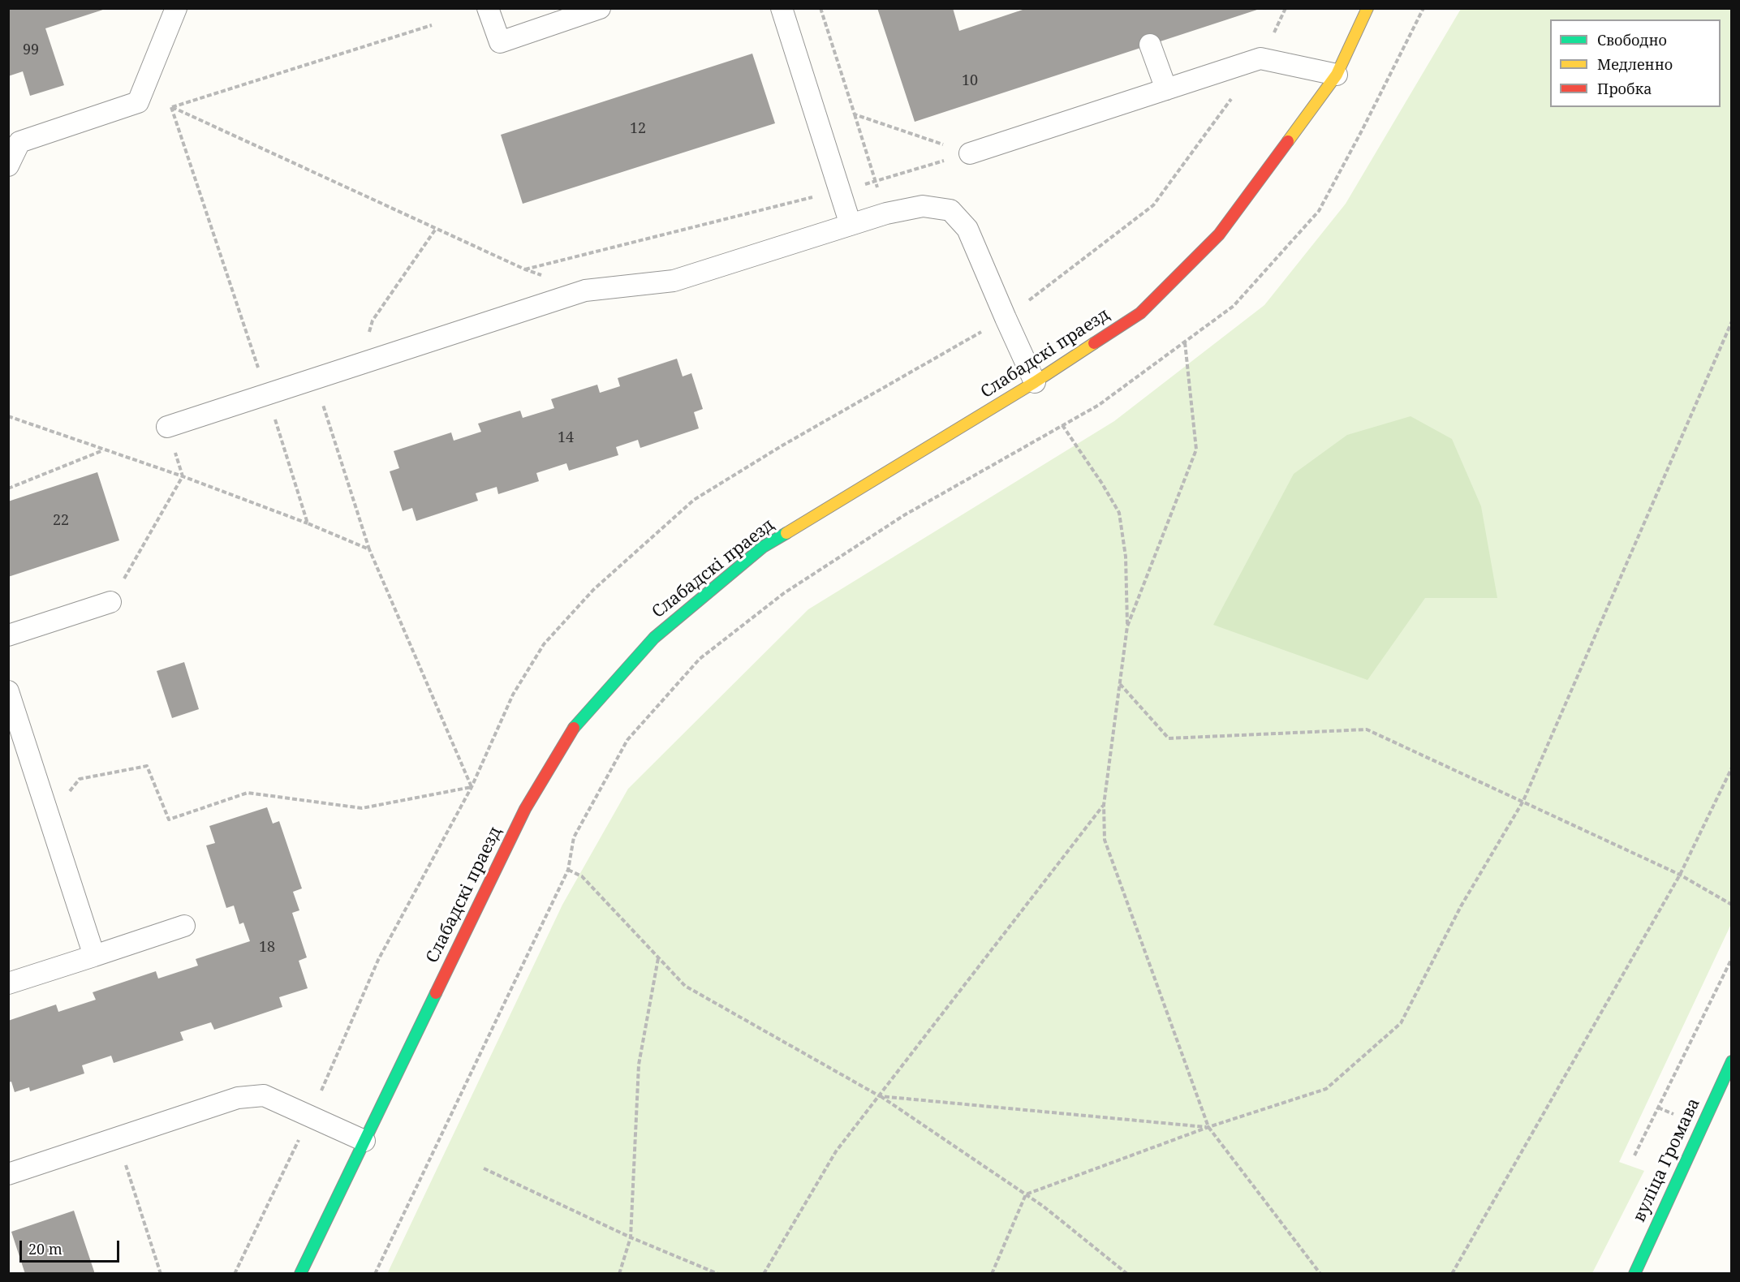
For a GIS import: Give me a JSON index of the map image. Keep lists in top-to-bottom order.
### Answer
{
  "streets": {
    "street": ["Слабадскі праезд", "вуліца Громава"]
  },
  "house_numbers": [
    "99",
    "10",
    "12",
    "14",
    "22",
    "18"
  ],
  "legend": ["Свободно", "Медленно", "Пробка"],
  "scale_bar": "20 m"
}
